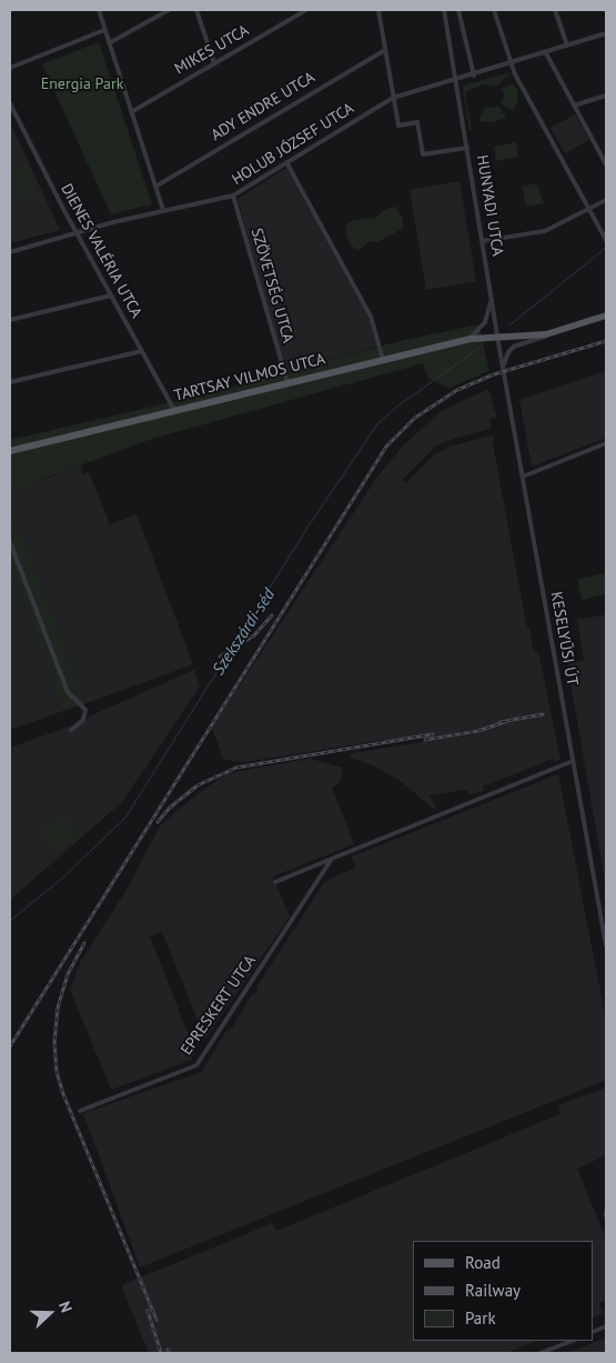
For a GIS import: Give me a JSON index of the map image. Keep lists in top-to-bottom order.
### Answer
{
  "streets": {
    "main road": ["TARTSAY VILMOS UTCA"],
    "street": [
      "MIKES UTCA",
      "ADY ENDRE UTCA",
      "HOLUB JÓZSEF UTCA",
      "HUNYADI UTCA",
      "DIENES VALÉRIA UTCA",
      "SZÖVETSÉG UTCA",
      "KESELYŰSI ÚT",
      "EPRESKERT UTCA"
    ]
  },
  "crossings": [
    ["HOLUB JÓZSEF UTCA", "HUNYADI UTCA"],
    ["HOLUB JÓZSEF UTCA", "DIENES VALÉRIA UTCA"],
    ["HOLUB JÓZSEF UTCA", "SZÖVETSÉG UTCA"],
    ["HUNYADI UTCA", "TARTSAY VILMOS UTCA"],
    ["HUNYADI UTCA", "KESELYŰSI ÚT"],
    ["DIENES VALÉRIA UTCA", "TARTSAY VILMOS UTCA"],
    ["SZÖVETSÉG UTCA", "TARTSAY VILMOS UTCA"],
    ["TARTSAY VILMOS UTCA", "KESELYŰSI ÚT"]
  ],
  "water": ["Szekszárdi-séd"],
  "parks": ["Energia Park"],
  "legend": ["Road", "Railway", "Park"],
  "north": "right"
}
